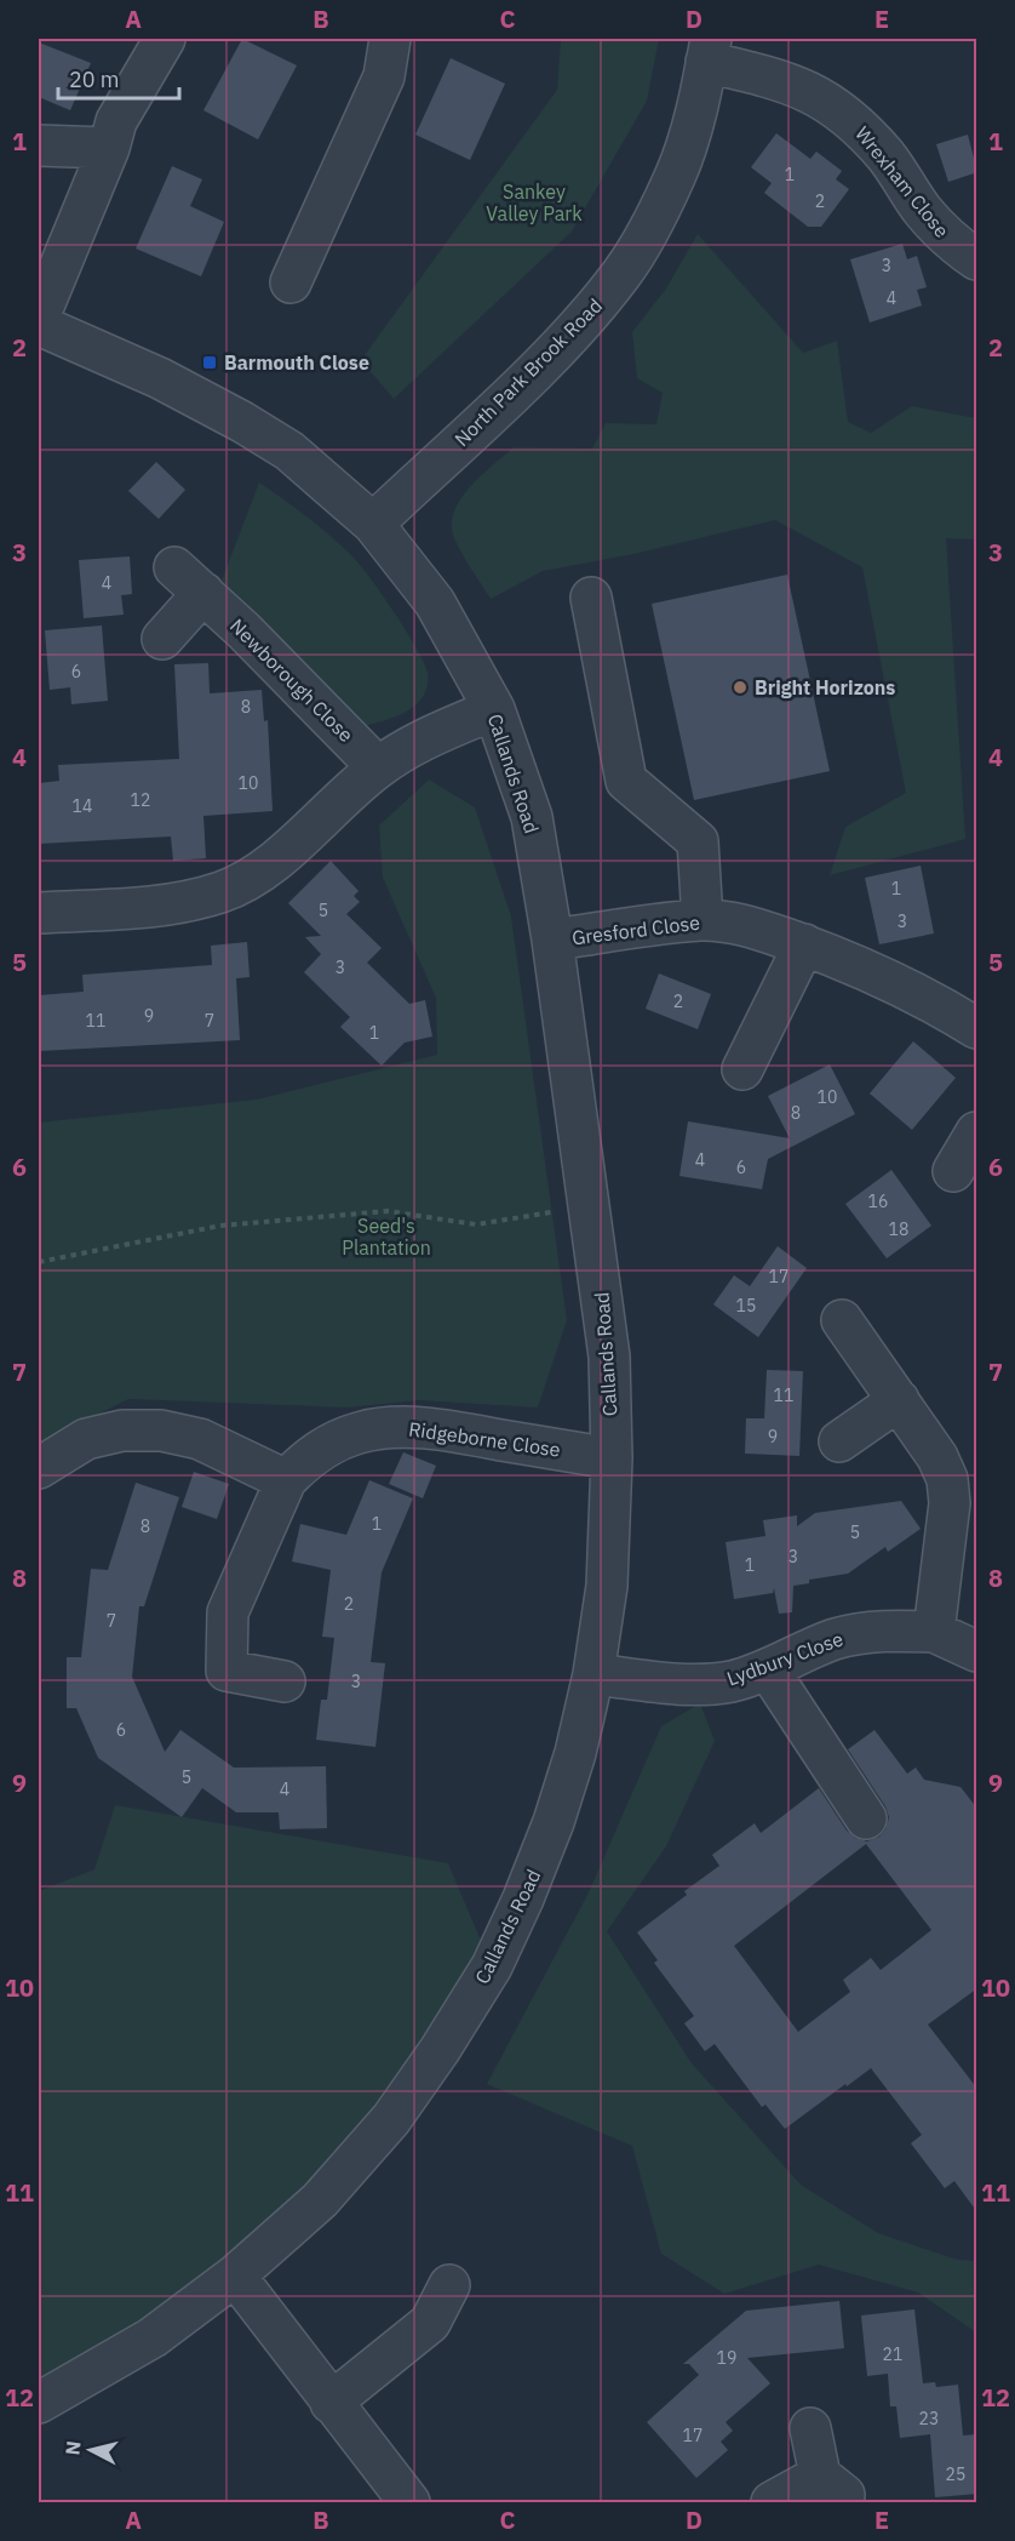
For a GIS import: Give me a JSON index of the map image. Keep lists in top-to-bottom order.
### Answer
{
  "streets": {
    "street": [
      "Wrexham Close",
      "North Park Brook Road",
      "Newborough Close",
      "Callands Road",
      "Gresford Close",
      "Ridgeborne Close",
      "Lydbury Close"
    ]
  },
  "crossings": [
    ["Wrexham Close", "North Park Brook Road"],
    ["North Park Brook Road", "Callands Road"],
    ["Callands Road", "Gresford Close"],
    ["Callands Road", "Ridgeborne Close"],
    ["Callands Road", "Lydbury Close"]
  ],
  "parks": ["Sankey Valley Park", "Seed's Plantation"],
  "places": {
    "transit": ["Barmouth Close"],
    "other": ["Bright Horizons"]
  },
  "house_numbers": [
    "1",
    "2",
    "3",
    "4",
    "4",
    "6",
    "8",
    "10",
    "12",
    "14",
    "1",
    "5",
    "3",
    "3",
    "2",
    "9",
    "11",
    "7",
    "1",
    "10",
    "8",
    "4",
    "6",
    "16",
    "18",
    "17",
    "15",
    "11",
    "9",
    "1",
    "8",
    "5",
    "3",
    "1",
    "2",
    "7",
    "3",
    "6",
    "5",
    "4",
    "21",
    "19",
    "23",
    "17",
    "25"
  ],
  "scale_bar": "20 m",
  "north": "left",
  "grid": {
    "columns": [
      "A",
      "B",
      "C",
      "D",
      "E"
    ],
    "rows": [
      "1",
      "2",
      "3",
      "4",
      "5",
      "6",
      "7",
      "8",
      "9",
      "10",
      "11",
      "12"
    ]
  }
}
